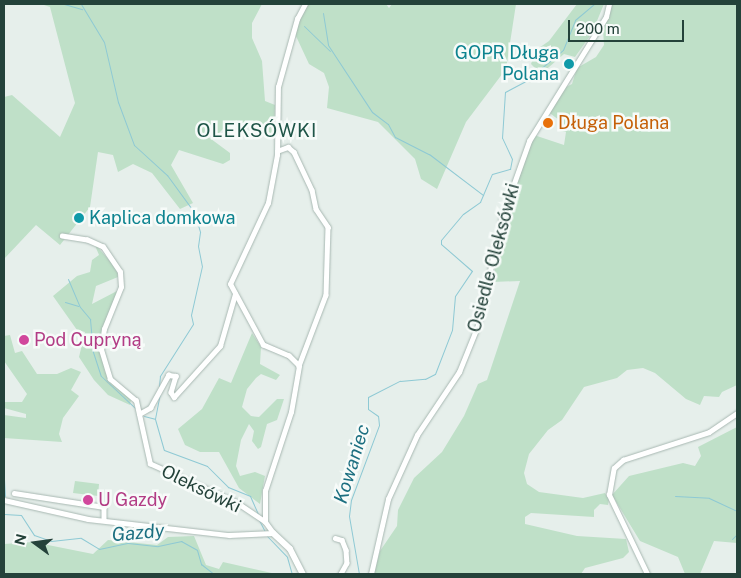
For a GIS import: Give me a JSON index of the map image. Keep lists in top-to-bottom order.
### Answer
{
  "streets": {
    "street": ["Osiedle Oleksówki", "Oleksówki"]
  },
  "districts": ["OLEKSÓWKI"],
  "water": ["Kowaniec", "Gazdy"],
  "places": [
    "GOPR Długa Polana",
    "Długa Polana",
    "Kaplica domkowa",
    "Pod Cupryną",
    "U Gazdy"
  ],
  "scale_bar": "200 m",
  "north": "left"
}
